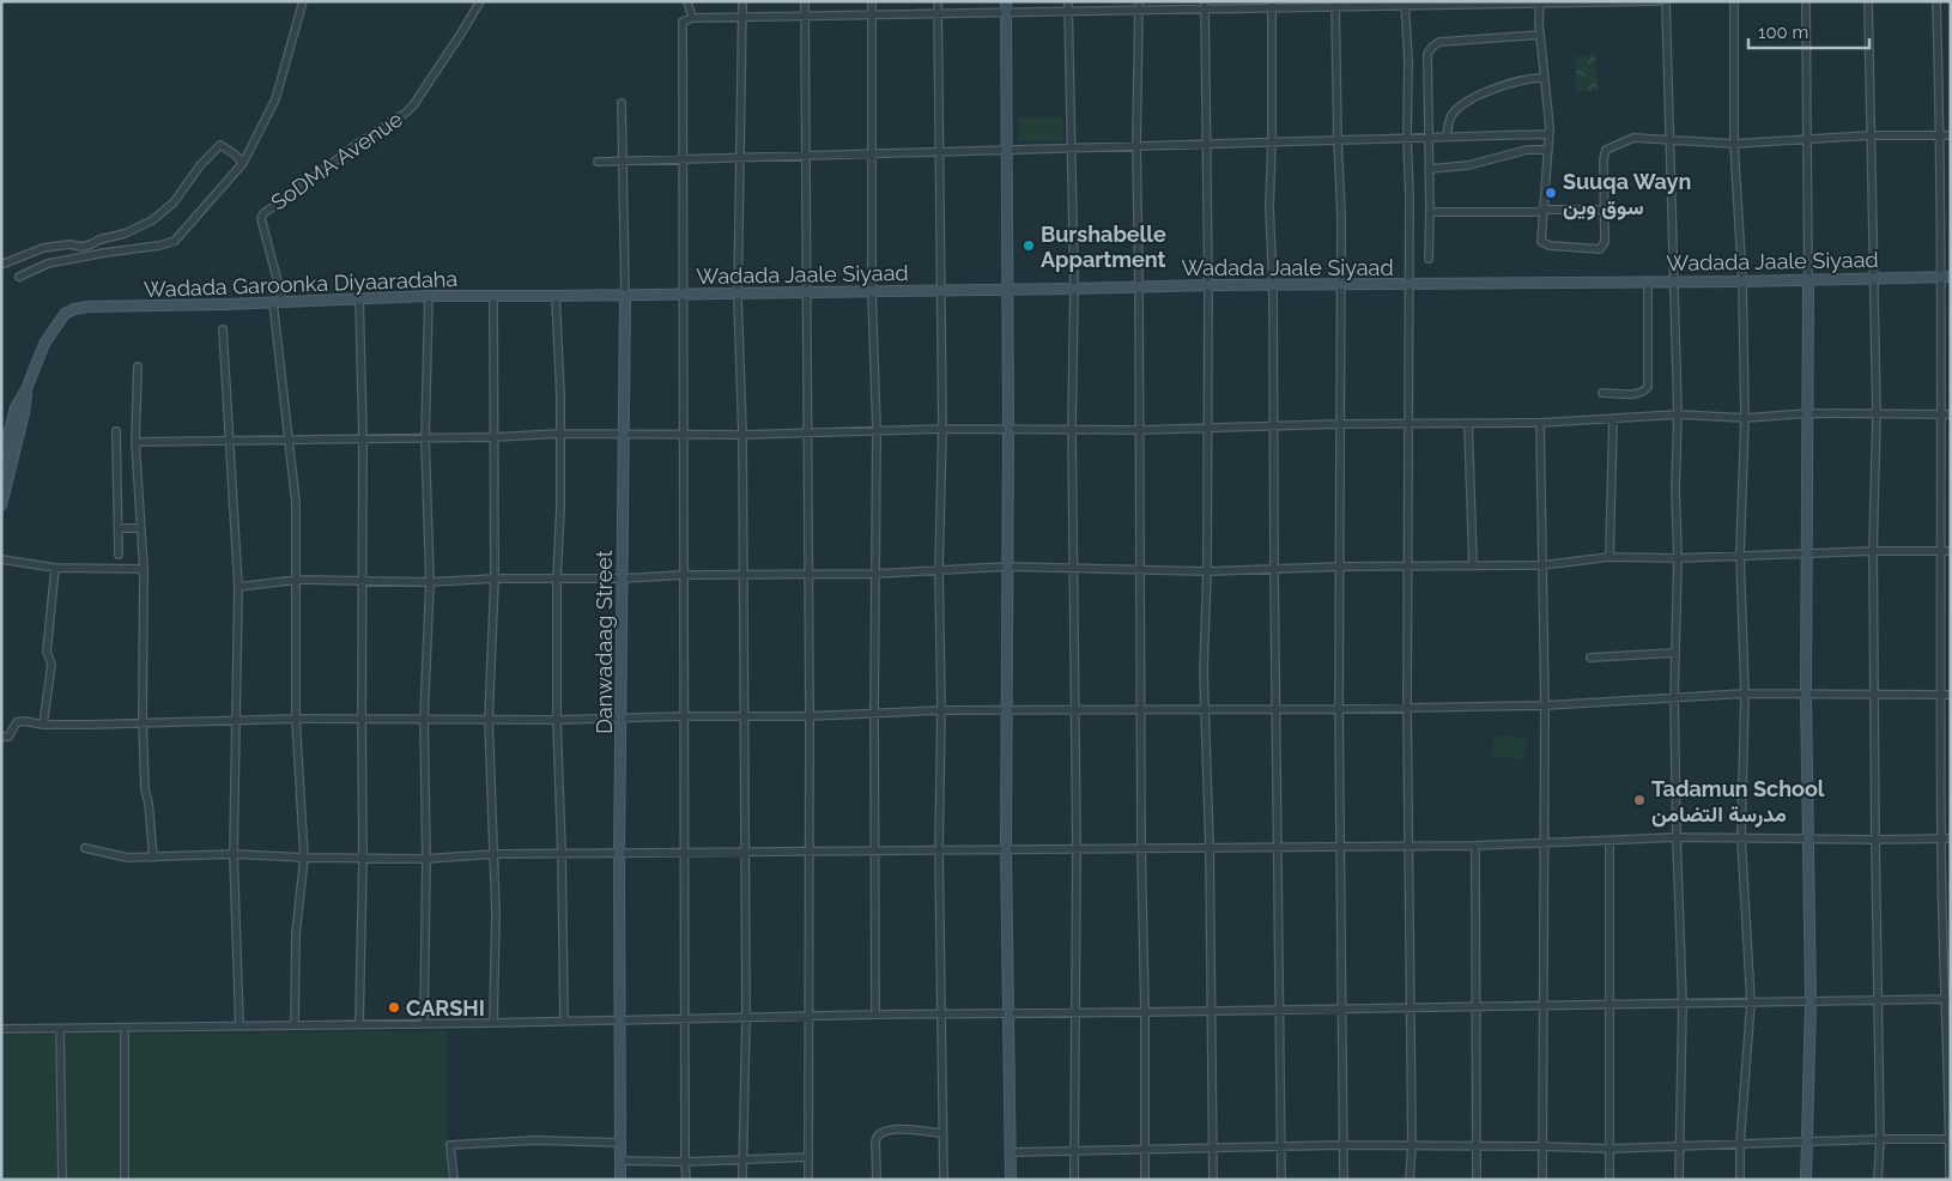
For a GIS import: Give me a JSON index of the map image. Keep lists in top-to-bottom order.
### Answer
{
  "streets": {
    "street": [
      "SoDMA Avenue",
      "Wadada Jaale Siyaad",
      "Wadada Garoonka Diyaaradaha",
      "Danwadaag Street"
    ]
  },
  "crossings": [
    ["SoDMA Avenue", "Wadada Garoonka Diyaaradaha"],
    ["Wadada Jaale Siyaad", "Wadada Garoonka Diyaaradaha"],
    ["Wadada Jaale Siyaad", "Danwadaag Street"],
    ["Wadada Garoonka Diyaaradaha", "Danwadaag Street"]
  ],
  "places": [
    "Suuqa Wayn سوق وين",
    "Burshabelle Appartment",
    "Tadamun School مدرسة التضامن",
    "CARSHI"
  ],
  "scale_bar": "100 m"
}
